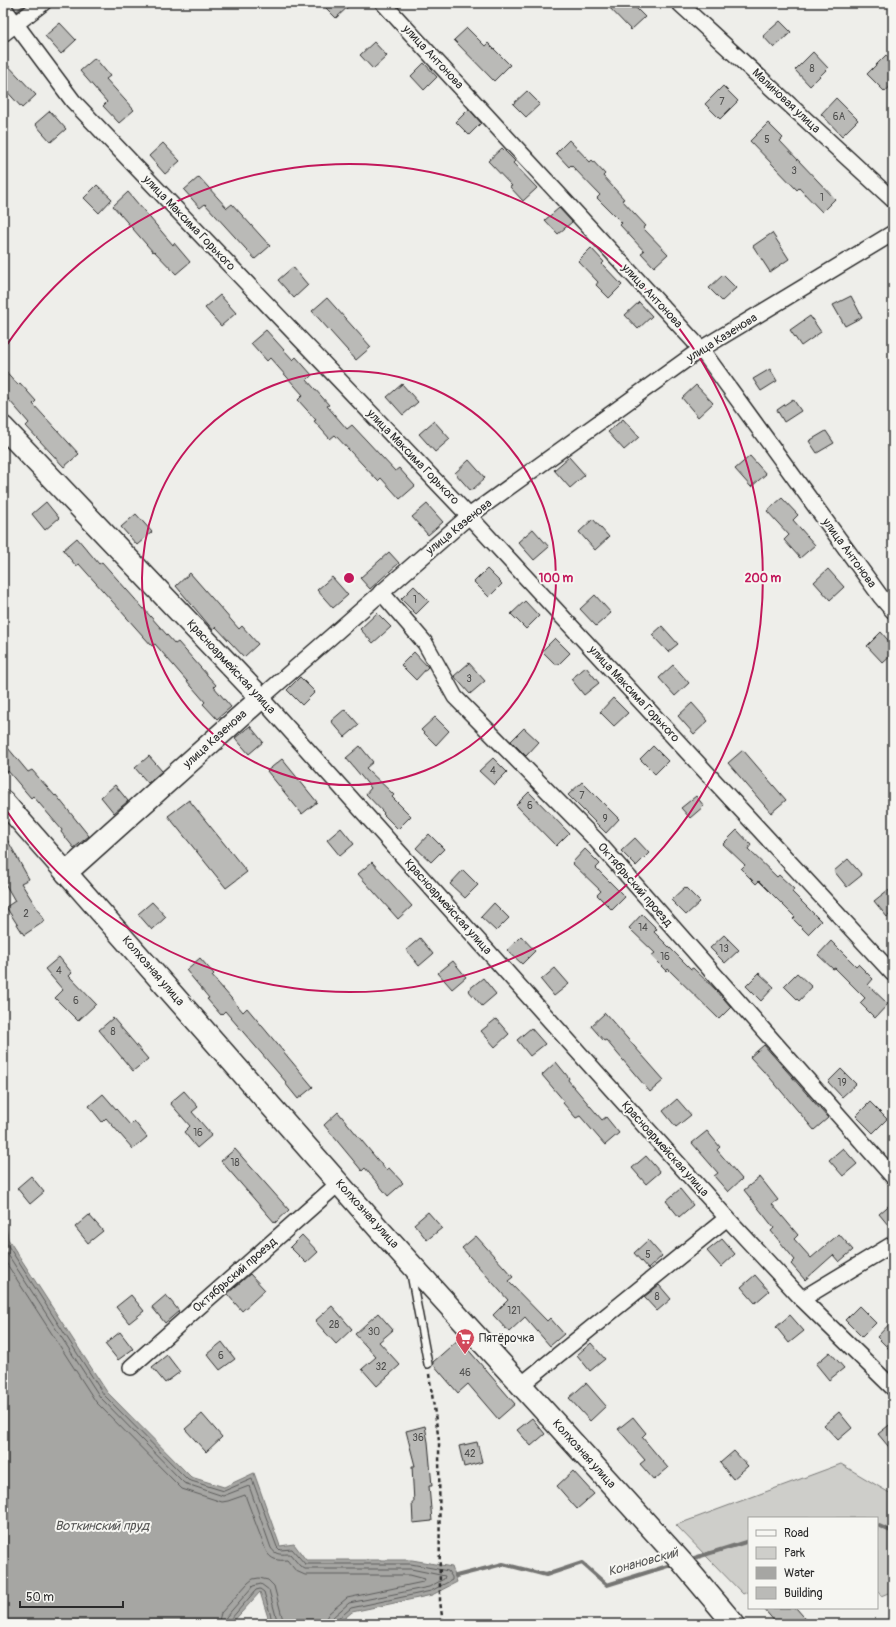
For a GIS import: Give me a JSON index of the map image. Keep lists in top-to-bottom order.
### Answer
{
  "streets": {
    "street": [
      "улица Антонова",
      "Малиновая улица",
      "улица Максима Горького",
      "улица Казенова",
      "Красноармейская улица",
      "Октябрьский проезд",
      "Колхозная улица"
    ]
  },
  "crossings": [
    ["улица Антонова", "улица Казенова"],
    ["улица Максима Горького", "улица Казенова"],
    ["улица Казенова", "Красноармейская улица"],
    ["улица Казенова", "Октябрьский проезд"],
    ["улица Казенова", "Колхозная улица"],
    ["Октябрьский проезд", "Колхозная улица"]
  ],
  "water": ["Воткинский пруд", "Конановский"],
  "places": {
    "supermarket": ["Пятёрочка"]
  },
  "house_numbers": [
    "8",
    "7",
    "6А",
    "5",
    "3",
    "1",
    "1",
    "3",
    "4",
    "7",
    "6",
    "9",
    "2",
    "14",
    "13",
    "16",
    "4",
    "6",
    "8",
    "19",
    "16",
    "18",
    "5",
    "8",
    "121",
    "28",
    "30",
    "6",
    "32",
    "46",
    "36",
    "42"
  ],
  "legend": [
    "Road",
    "Park",
    "Water",
    "Building"
  ],
  "scale_bar": "50 m",
  "rings": ["100 m", "200 m"]
}
